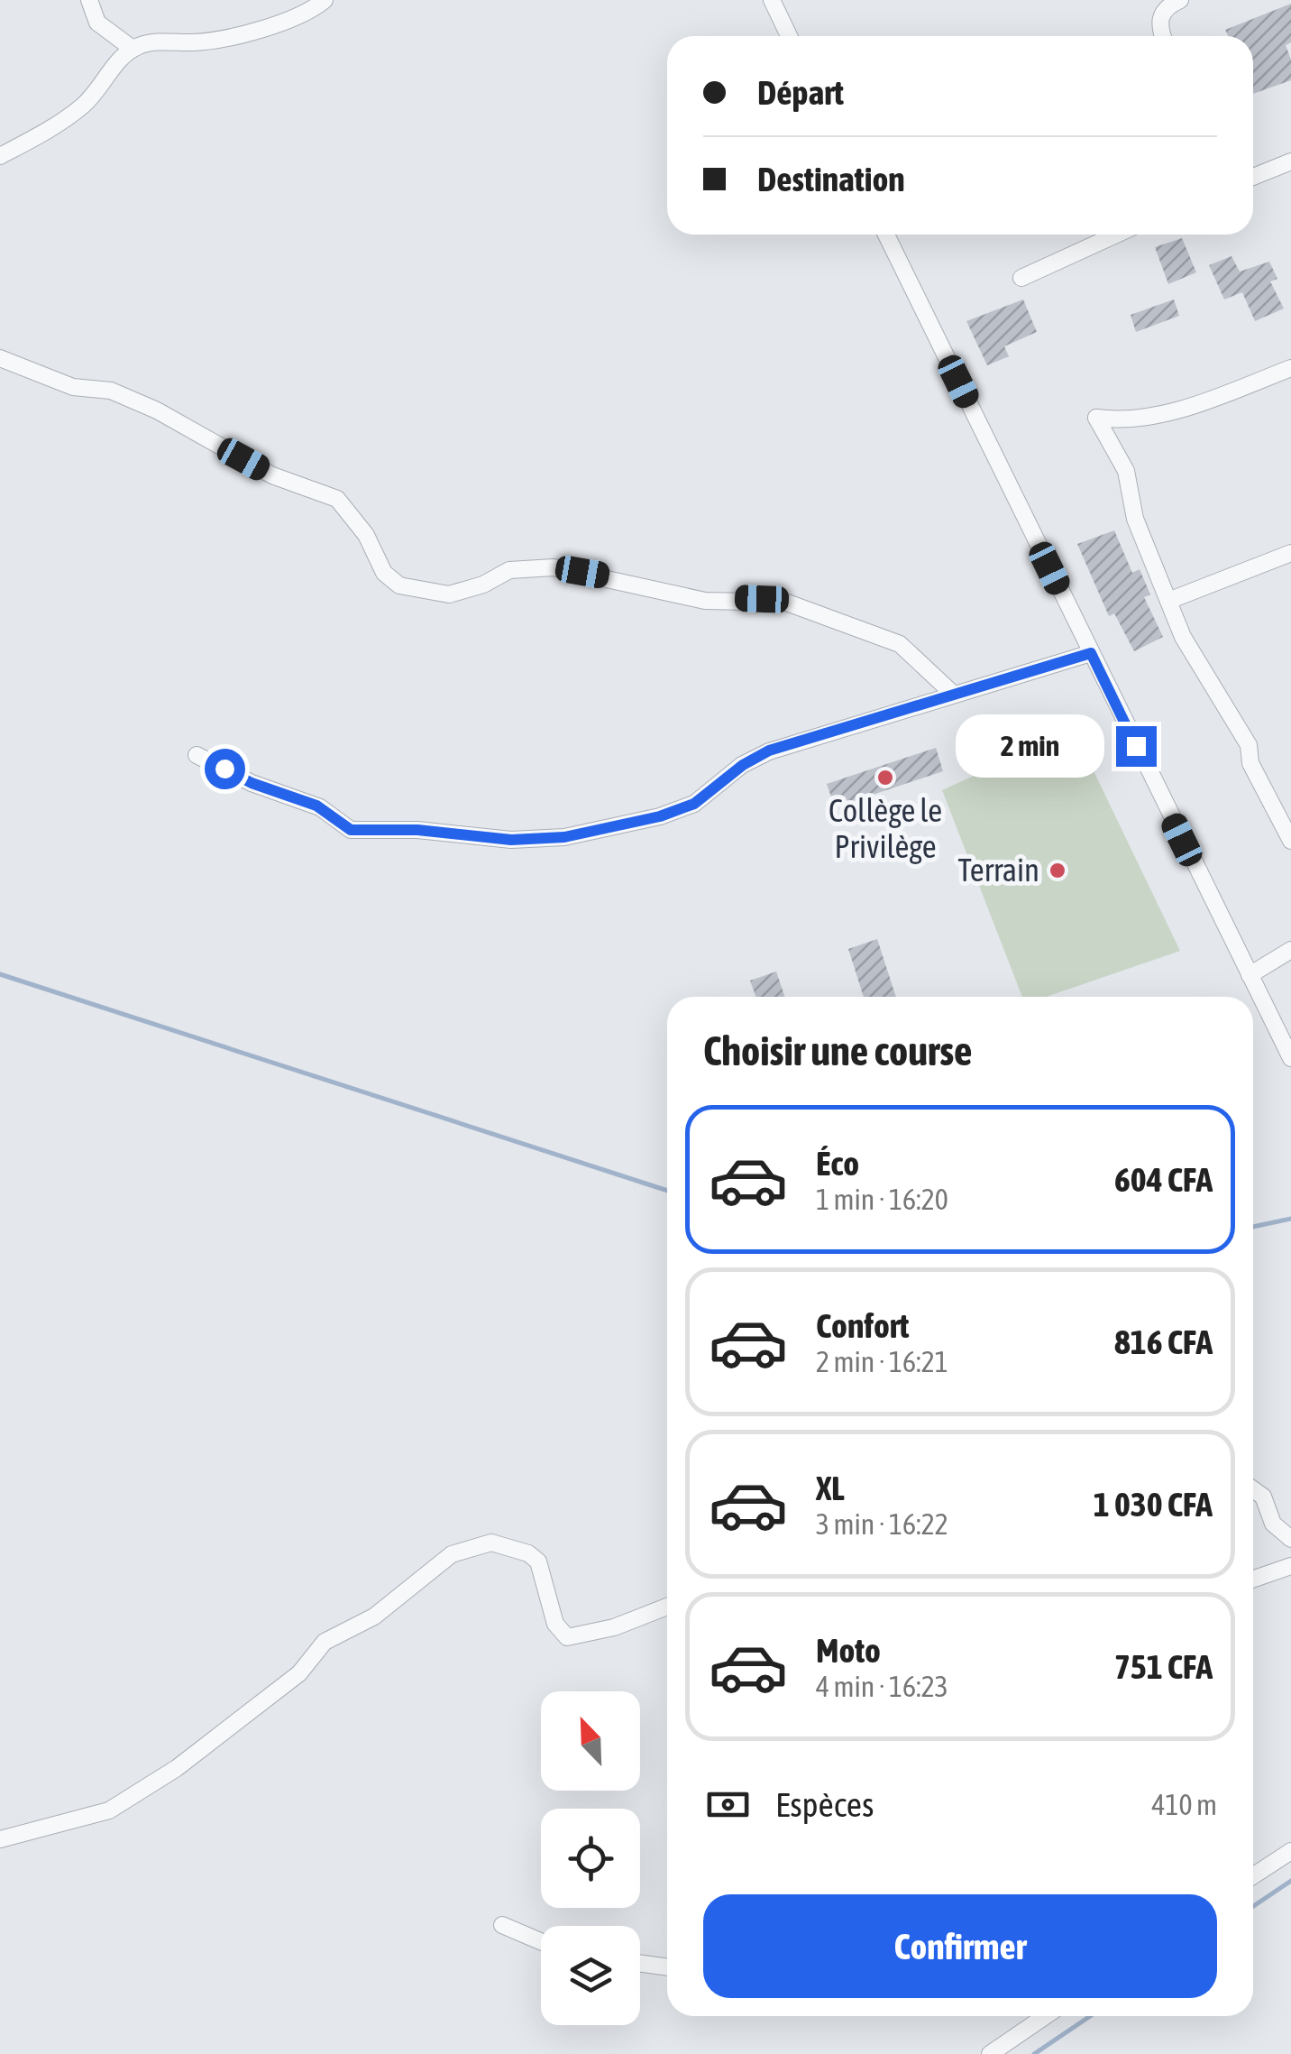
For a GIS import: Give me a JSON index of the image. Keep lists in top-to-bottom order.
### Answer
{
  "places": ["Collège le Privilège", "Terrain"],
  "north": "top left",
  "page": {
    "banner": ["Départ", "Destination"],
    "bubble": "2 min",
    "heading": "Choisir une course",
    "list": [
      {
        "name": "Éco",
        "note": "1 min · 16:20",
        "value": "604 CFA"
      },
      {
        "name": "Confort",
        "note": "2 min · 16:21",
        "value": "816 CFA"
      },
      {
        "name": "XL",
        "note": "3 min · 16:22",
        "value": "1 030 CFA"
      },
      {
        "name": "Moto",
        "note": "4 min · 16:23",
        "value": "751 CFA"
      }
    ],
    "pay": ["Espèces", "410 m"],
    "buttons": "Confirmer"
  }
}
